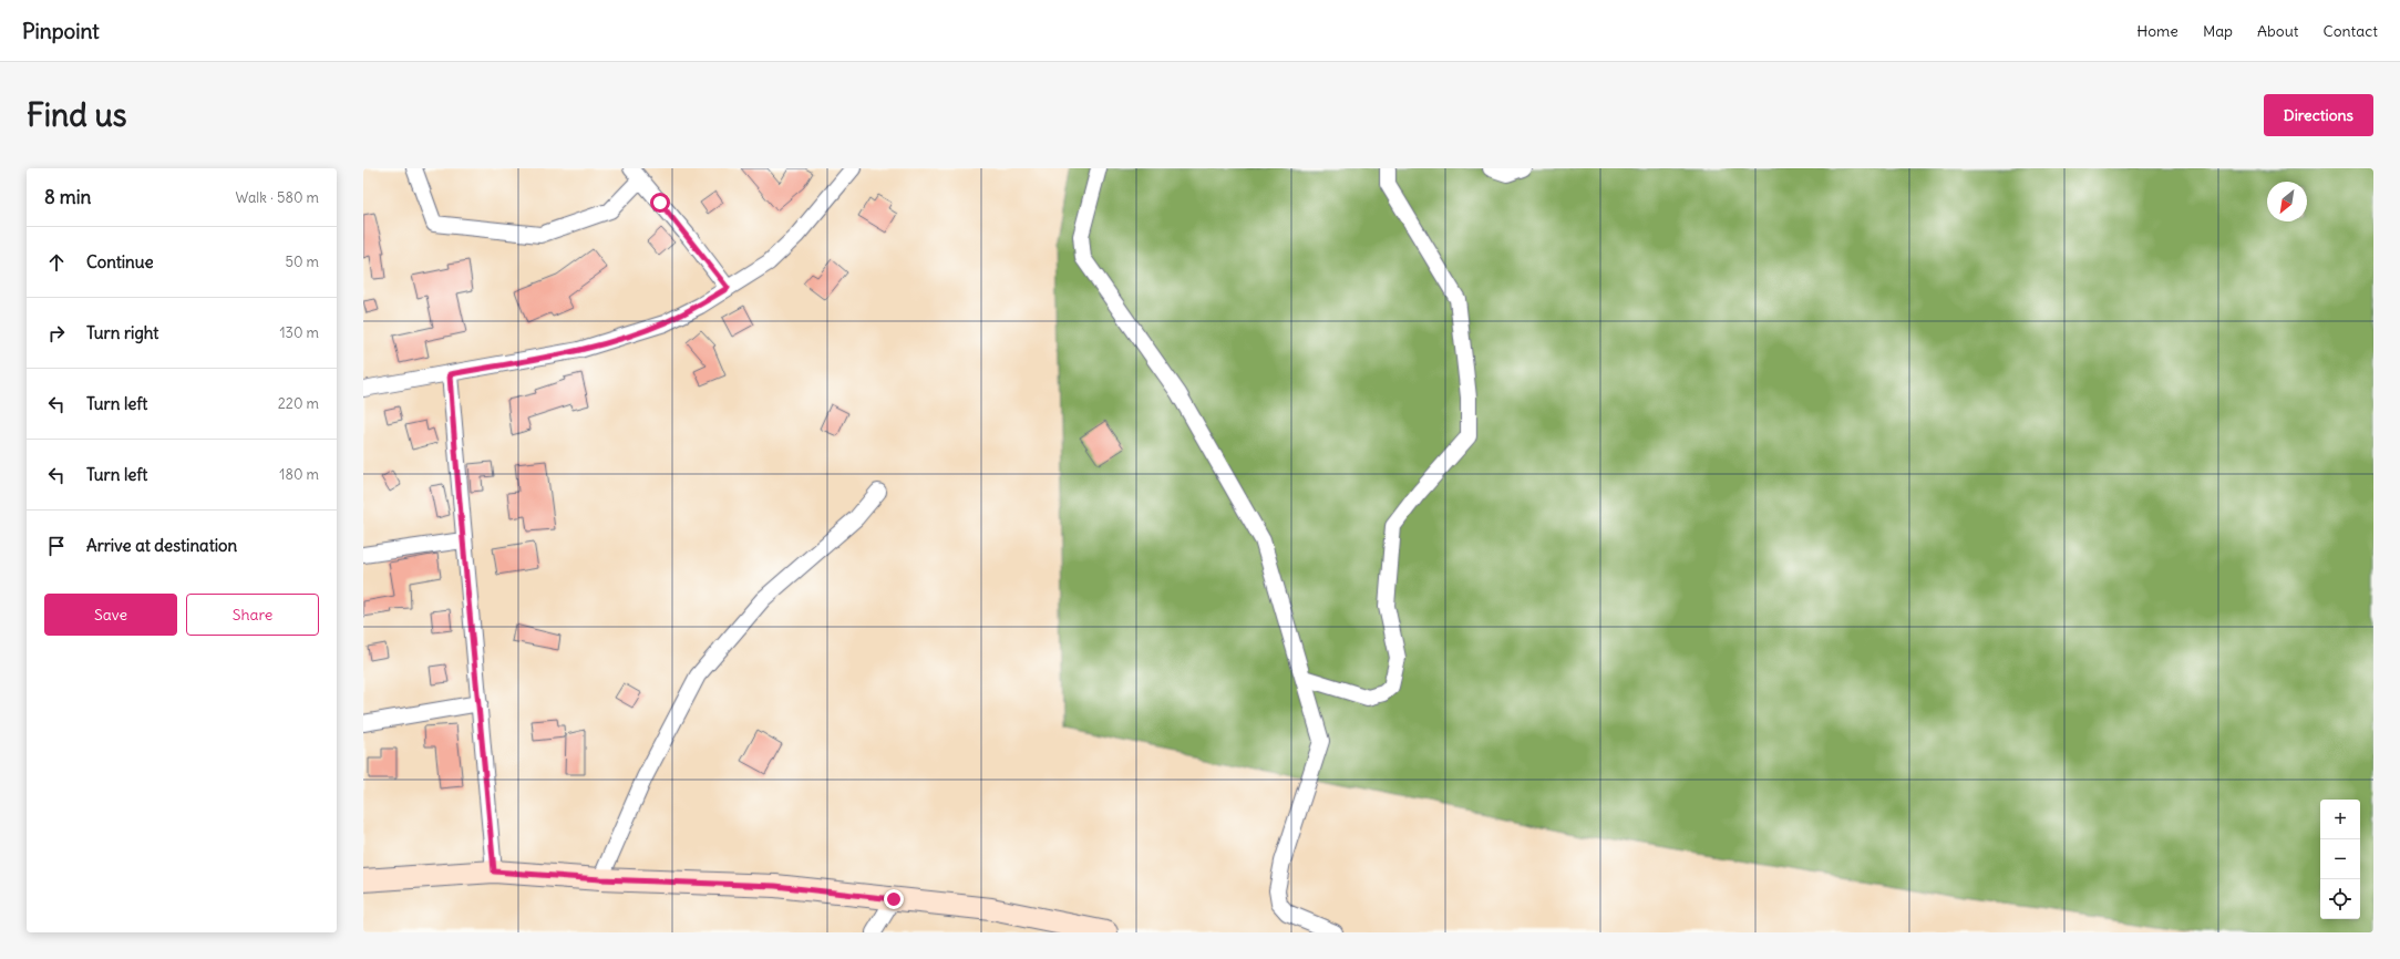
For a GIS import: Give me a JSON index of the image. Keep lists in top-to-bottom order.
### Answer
{
  "north": "bottom left",
  "page": {
    "header": "Pinpoint",
    "nav": [
      "Home",
      "Map",
      "About",
      "Contact"
    ],
    "buttons": [
      "Directions",
      ["Save", "Share"]
    ],
    "title": "Find us",
    "heading": ["8 min", "Walk · 580 m"],
    "list": [
      ["Continue", "50 m"],
      ["Turn right", "130 m"],
      ["Turn left", "220 m"],
      ["Turn left", "180 m"],
      "Arrive at destination"
    ],
    "map_buttons": ["+", "−"]
  }
}
